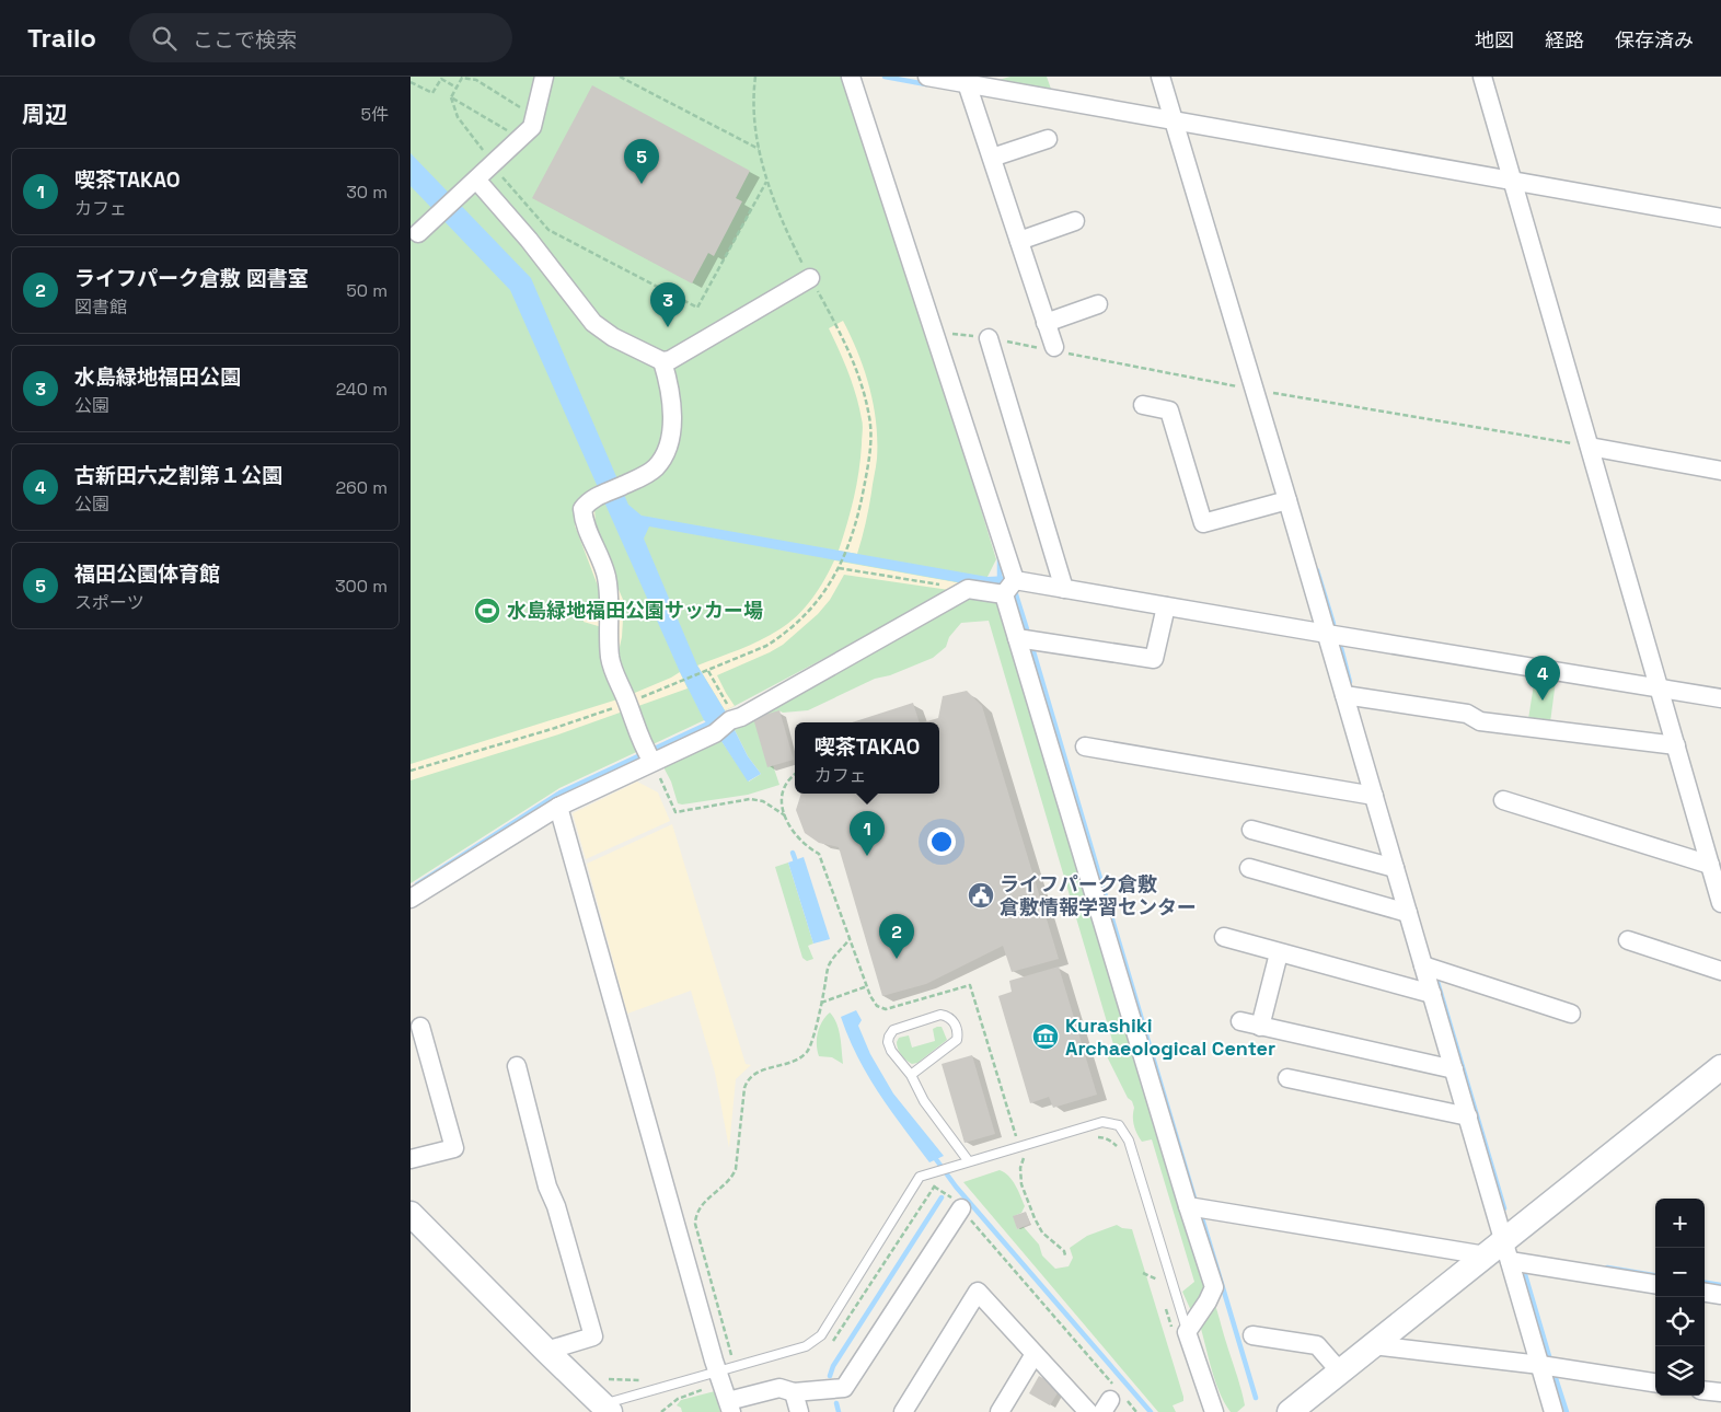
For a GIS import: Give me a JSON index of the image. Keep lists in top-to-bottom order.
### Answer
{
  "places": {
    "sports": ["水島緑地福田公園サッカー場"],
    "public building": ["ライフパーク倉敷 倉敷情報学習センター"],
    "museum": ["Kurashiki Archaeological Center"]
  },
  "page": {
    "header": "Trailo",
    "search": "ここで検索",
    "nav": ["地図", "経路", "保存済み"],
    "heading": ["周辺", "5件"],
    "pins": [
      "5",
      "3",
      "4",
      "1",
      "2"
    ],
    "list": [
      {
        "mark": "1",
        "name": "喫茶TAKAO",
        "note": "カフェ",
        "value": "30 m"
      },
      {
        "mark": "2",
        "name": "ライフパーク倉敷 図書室",
        "note": "図書館",
        "value": "50 m"
      },
      {
        "mark": "3",
        "name": "水島緑地福田公園",
        "note": "公園",
        "value": "240 m"
      },
      {
        "mark": "4",
        "name": "古新田六之割第１公園",
        "note": "公園",
        "value": "260 m"
      },
      {
        "mark": "5",
        "name": "福田公園体育館",
        "note": "スポーツ",
        "value": "300 m"
      }
    ],
    "popup": ["喫茶TAKAO", "カフェ"],
    "map_buttons": ["+", "−"]
  }
}
